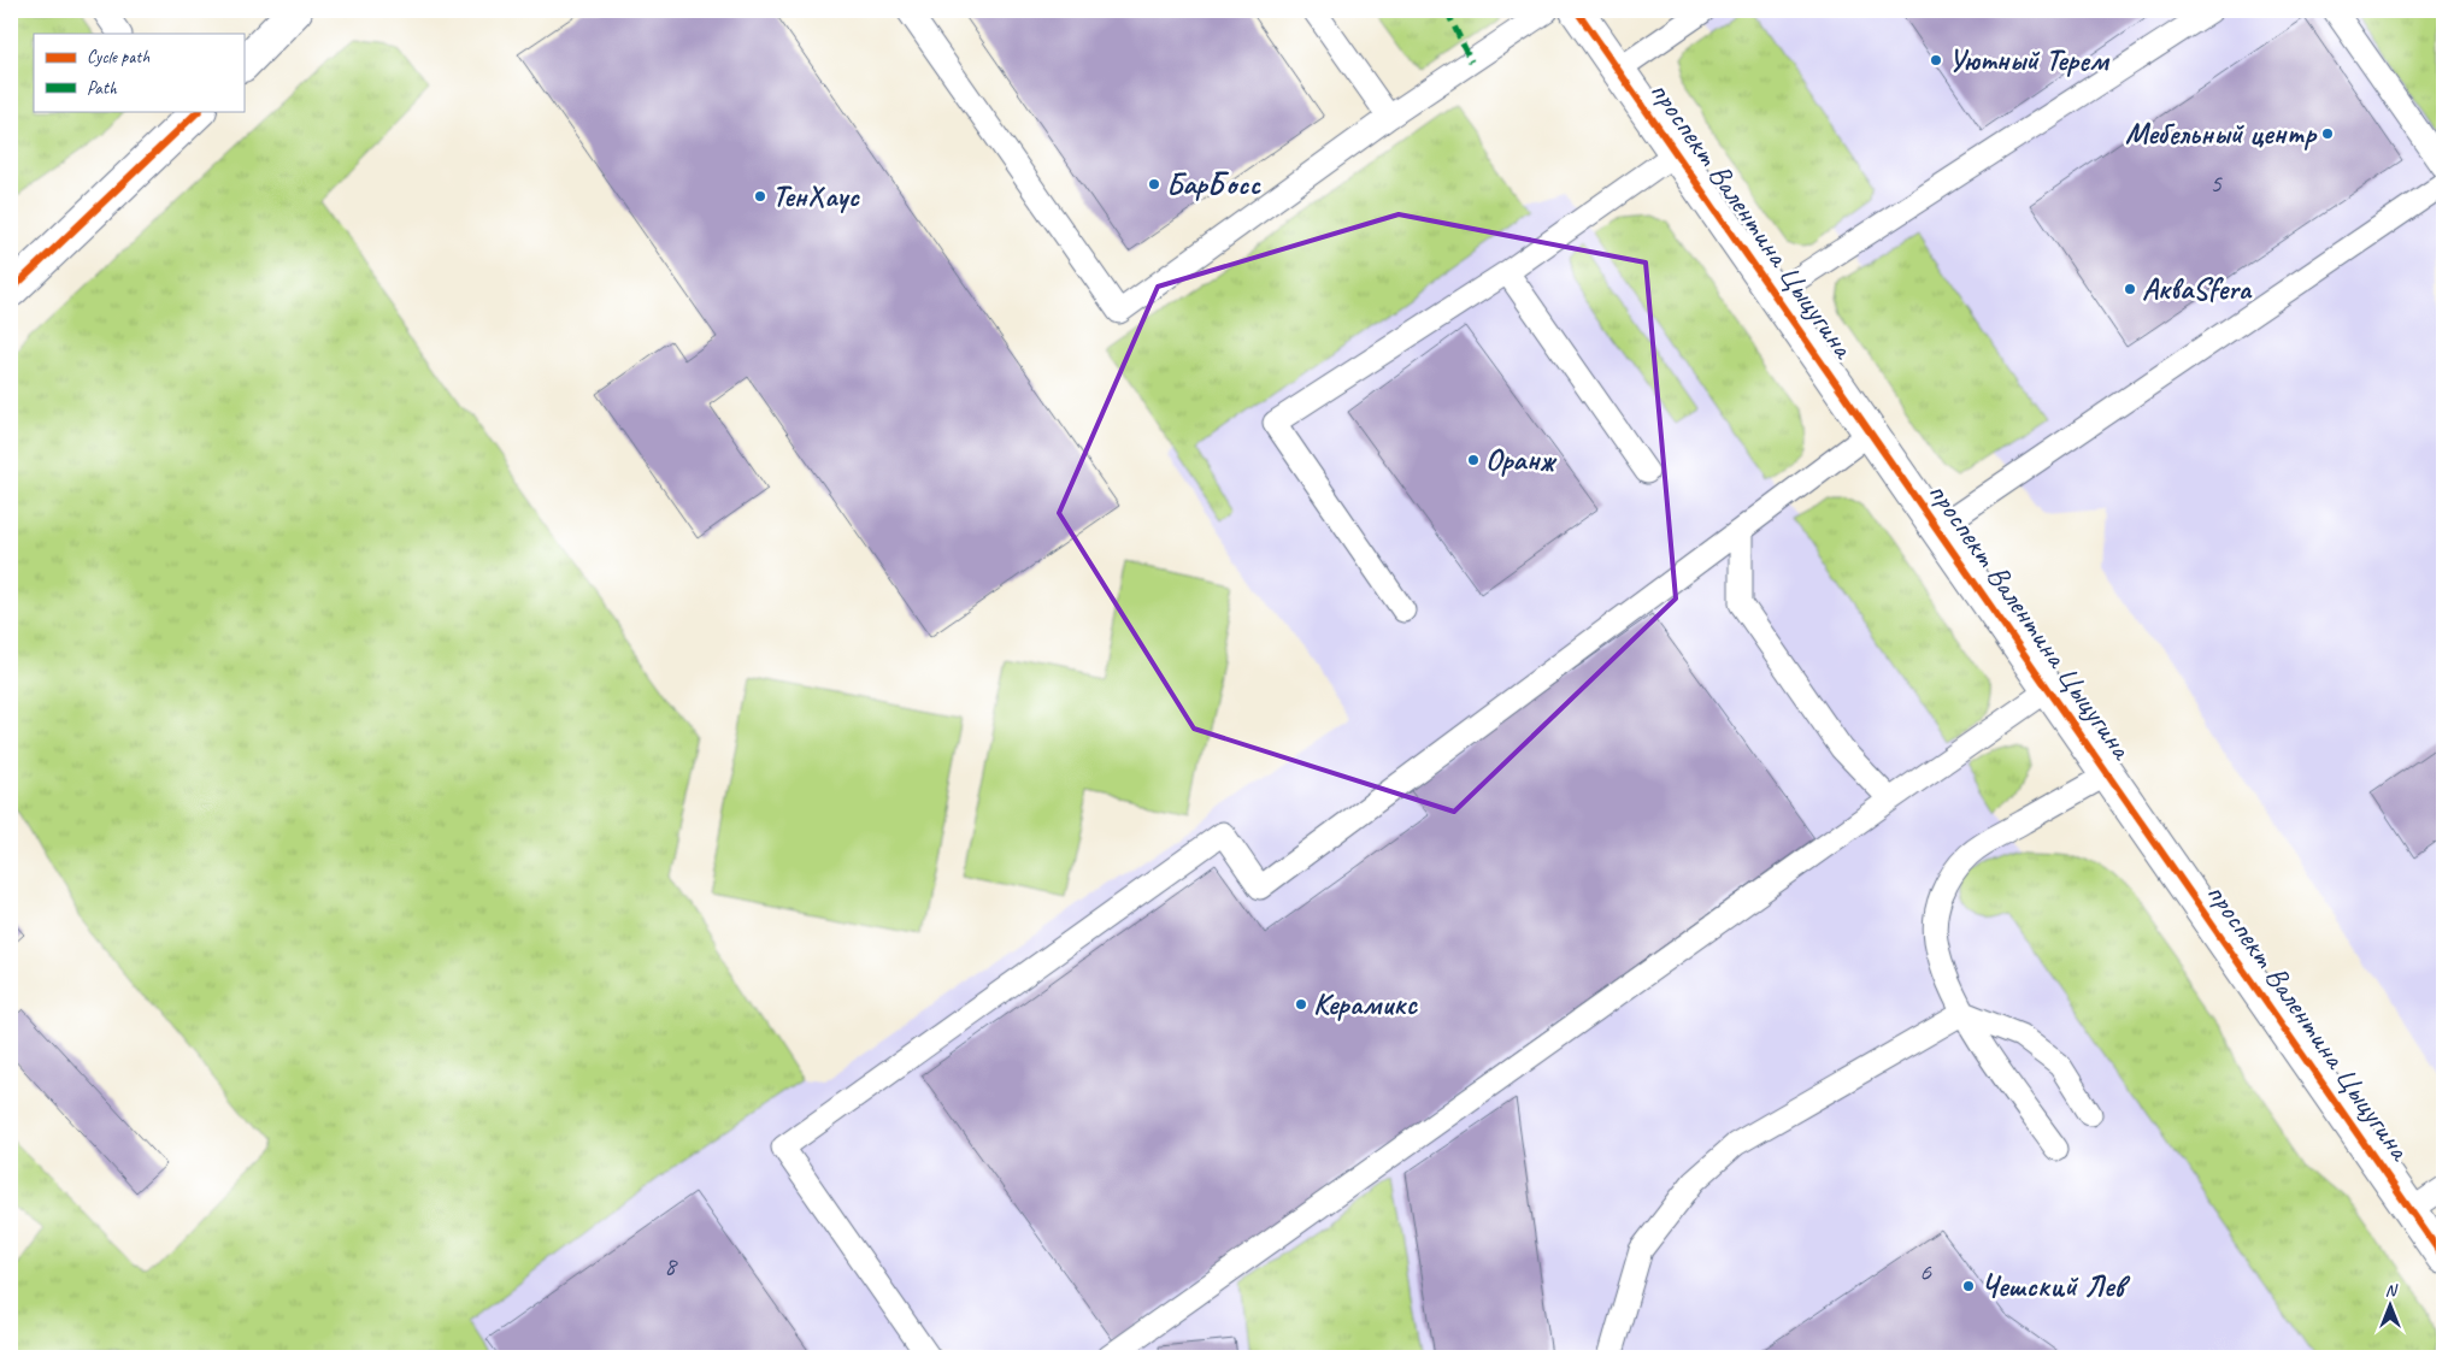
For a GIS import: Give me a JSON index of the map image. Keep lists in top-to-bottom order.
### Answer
{
  "streets": {
    "street": ["проспект Валентина Цыцугина"]
  },
  "places": [
    "Уютный Терем",
    "Мебельный центр",
    "БарБосс",
    "ТенХаус",
    "АкваSfera",
    "Оранж",
    "Керамикс",
    "Чешский Лев"
  ],
  "house_numbers": ["5", "8", "6"],
  "legend": ["Cycle path", "Path"],
  "north": "top"
}
